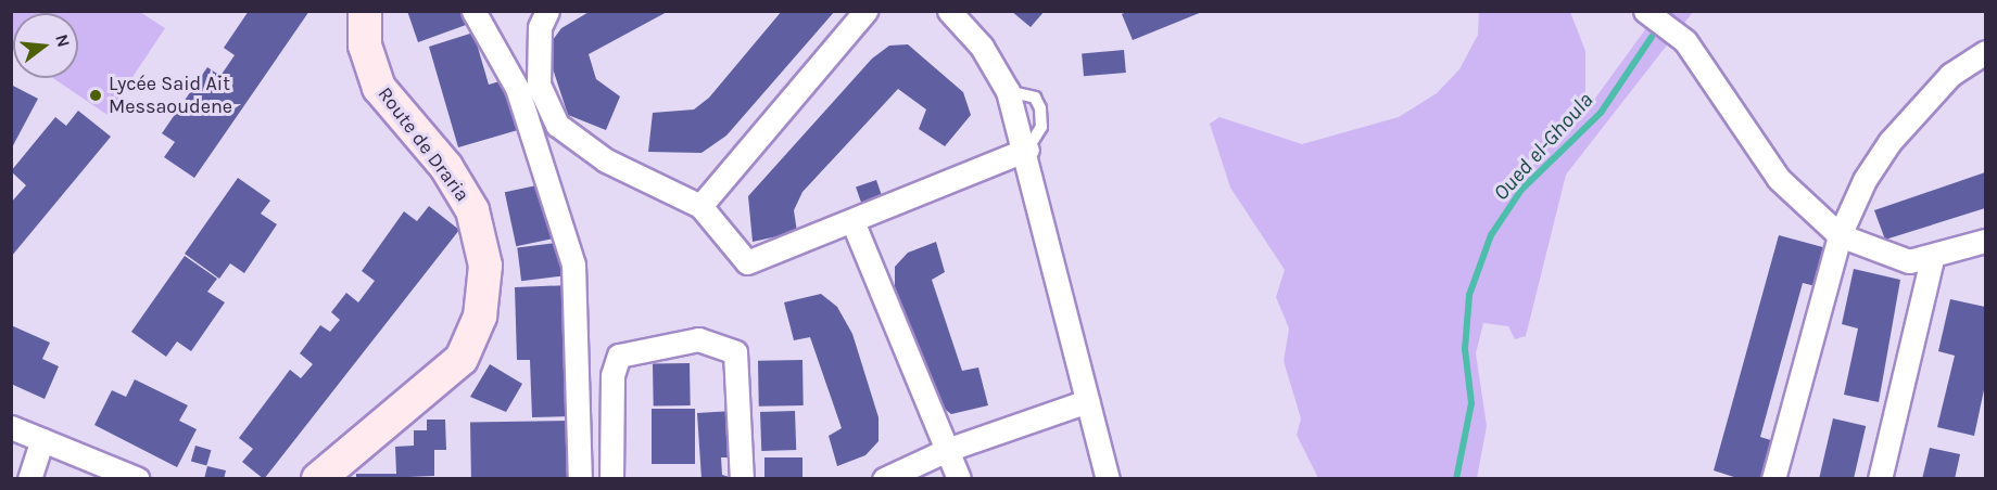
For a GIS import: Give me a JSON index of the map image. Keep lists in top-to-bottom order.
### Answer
{
  "streets": {
    "main road": ["Route de Draria"]
  },
  "water": ["Oued el-Ghoula"],
  "places": ["Lycée Said Ait Messaoudene"],
  "north": "right"
}
